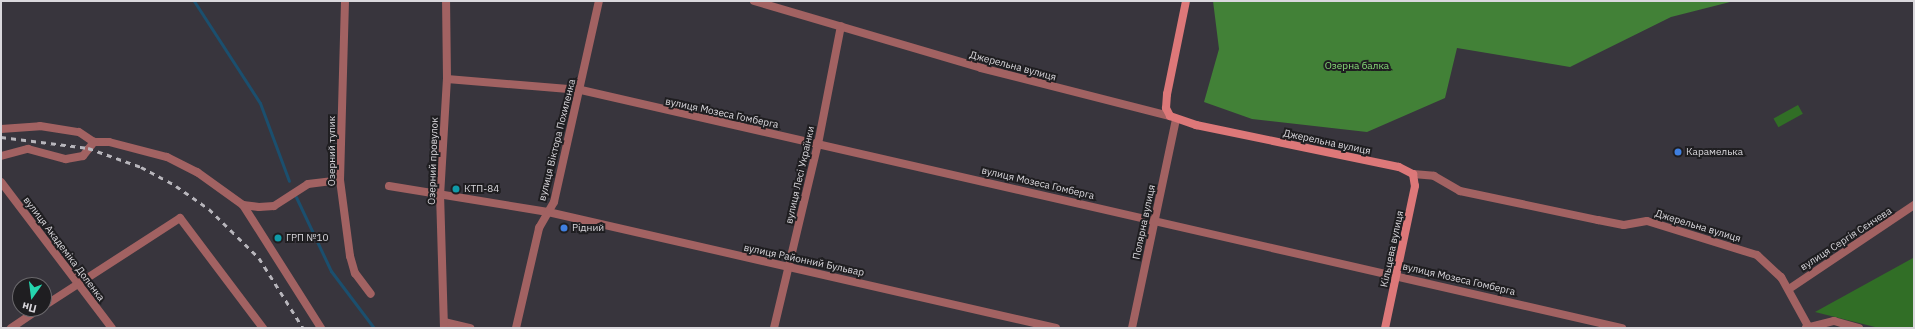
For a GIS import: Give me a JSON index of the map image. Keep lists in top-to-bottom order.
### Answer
{
  "streets": {
    "main road": ["Джерельна вулиця", "Кільцева вулиця"],
    "street": [
      "вулиця Мозеса Гомберга",
      "вулиця Віктора Похиленка",
      "Озерний тупик",
      "Озерний провулок",
      "вулиця Лесі Українки",
      "Полярна вулиця",
      "вулиця Сергія Сєнчева",
      "вулиця Академіка Доленка",
      "вулиця Районний Бульвар"
    ]
  },
  "crossings": [
    ["Джерельна вулиця", "вулиця Лесі Українки"],
    ["Джерельна вулиця", "Полярна вулиця"],
    ["Джерельна вулиця", "вулиця Сергія Сєнчева"],
    ["Джерельна вулиця", "Кільцева вулиця"],
    ["вулиця Мозеса Гомберга", "вулиця Віктора Похиленка"],
    ["вулиця Мозеса Гомберга", "Озерний провулок"],
    ["вулиця Мозеса Гомберга", "вулиця Лесі Українки"],
    ["вулиця Мозеса Гомберга", "Полярна вулиця"],
    ["вулиця Мозеса Гомберга", "Кільцева вулиця"],
    ["вулиця Віктора Похиленка", "вулиця Районний Бульвар"],
    ["Озерний провулок", "вулиця Районний Бульвар"],
    ["вулиця Лесі Українки", "вулиця Районний Бульвар"]
  ],
  "parks": ["Озерна балка"],
  "places": [
    "Карамелька",
    "КТП-84",
    "Рідний",
    "ГРП №10"
  ],
  "north": "bottom"
}
